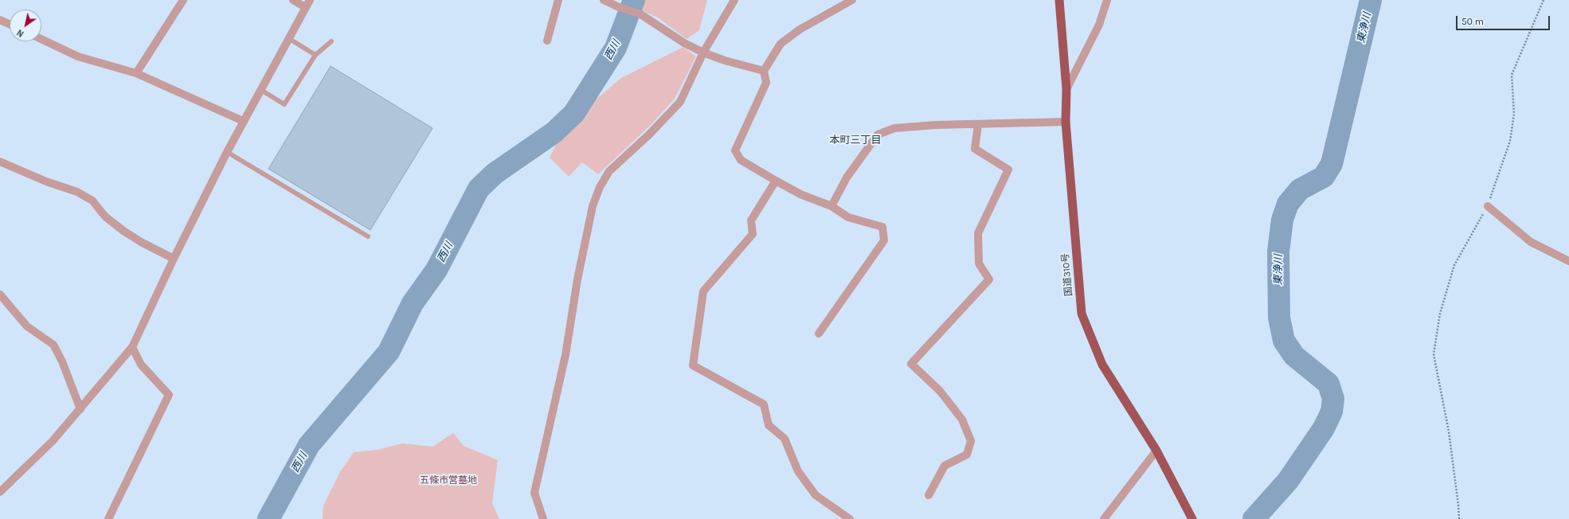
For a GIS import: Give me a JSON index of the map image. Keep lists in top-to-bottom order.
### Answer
{
  "streets": {
    "highway": ["国道310号"]
  },
  "districts": ["本町三丁目"],
  "water": ["東浄川", "西川"],
  "parks": ["五條市営墓地"],
  "scale_bar": "50 m",
  "north": "bottom left"
}
